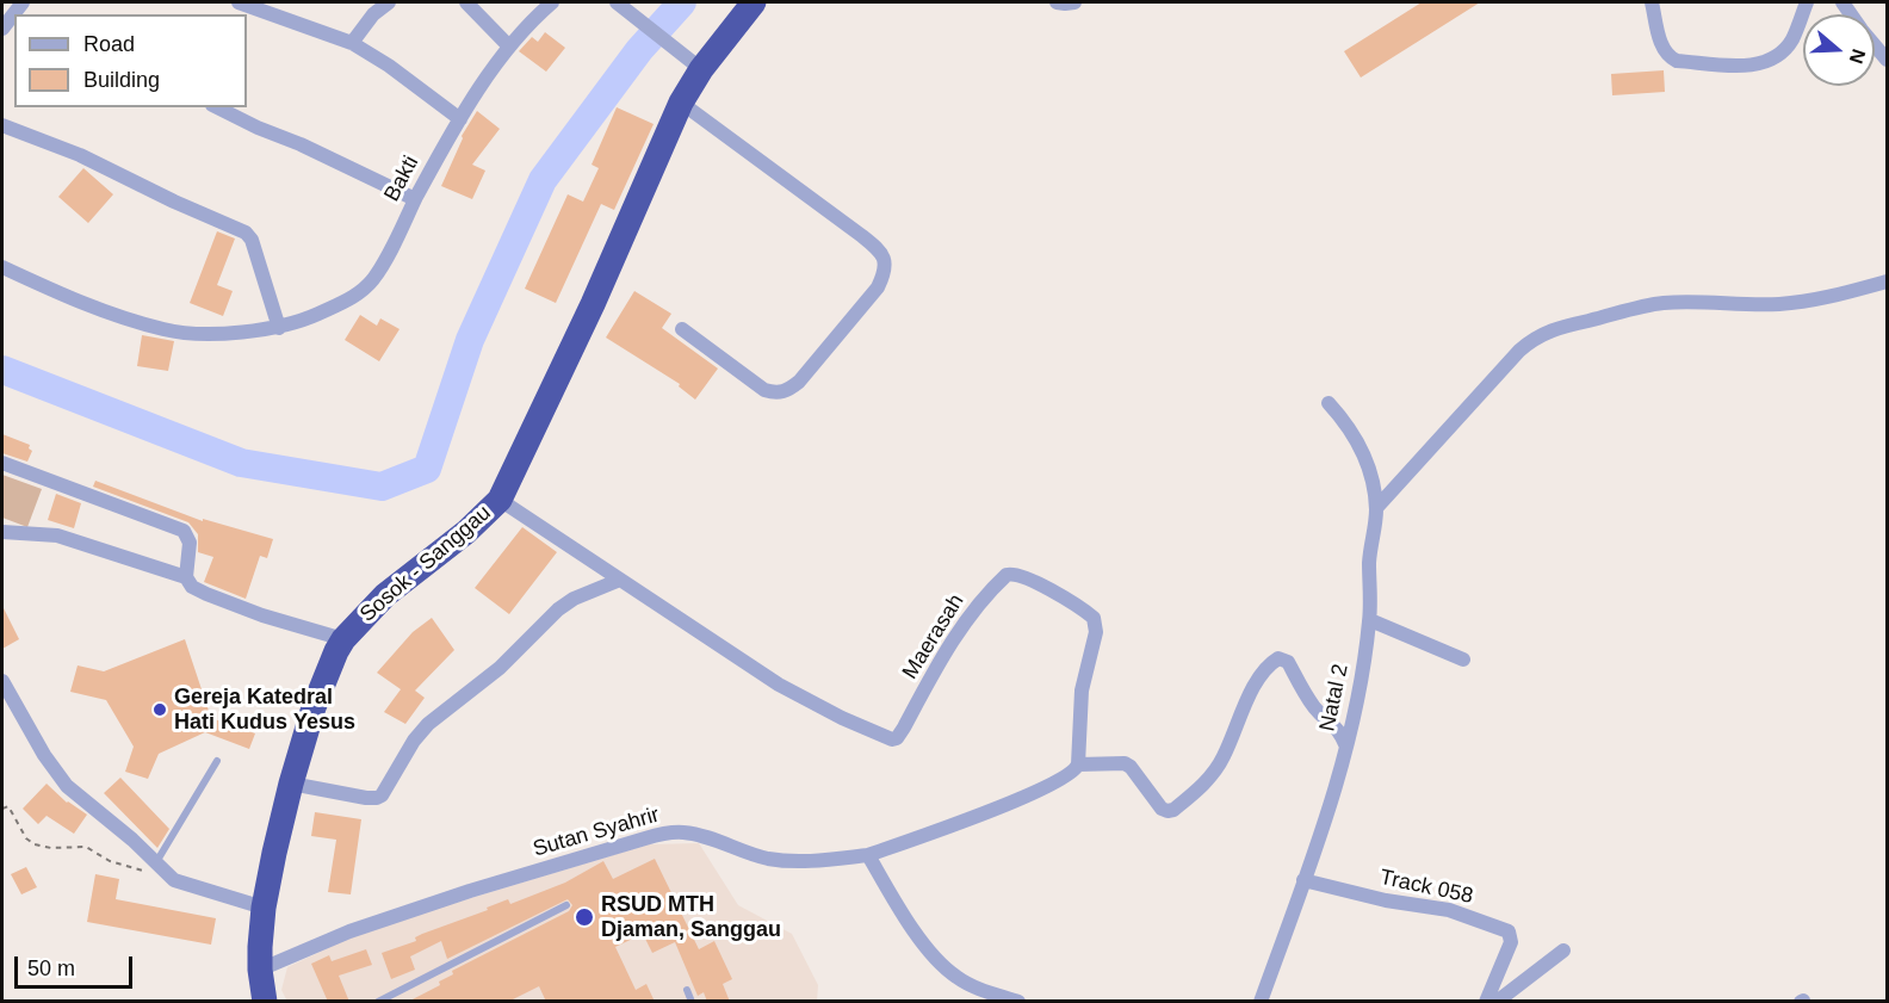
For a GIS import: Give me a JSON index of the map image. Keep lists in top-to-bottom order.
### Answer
{
  "streets": {
    "highway": ["Sosok - Sanggau"],
    "street": [
      "Bakti",
      "Maerasah",
      "Natal 2",
      "Sutan Syahrir",
      "Track 058"
    ]
  },
  "crossings": [
    ["Sosok - Sanggau", "Maerasah"],
    ["Sosok - Sanggau", "Sutan Syahrir"],
    ["Natal 2", "Track 058"]
  ],
  "places": ["Gereja Katedral Hati Kudus Yesus", "RSUD MTH Djaman, Sanggau"],
  "legend": ["Road", "Building"],
  "scale_bar": "50 m",
  "north": "right"
}
